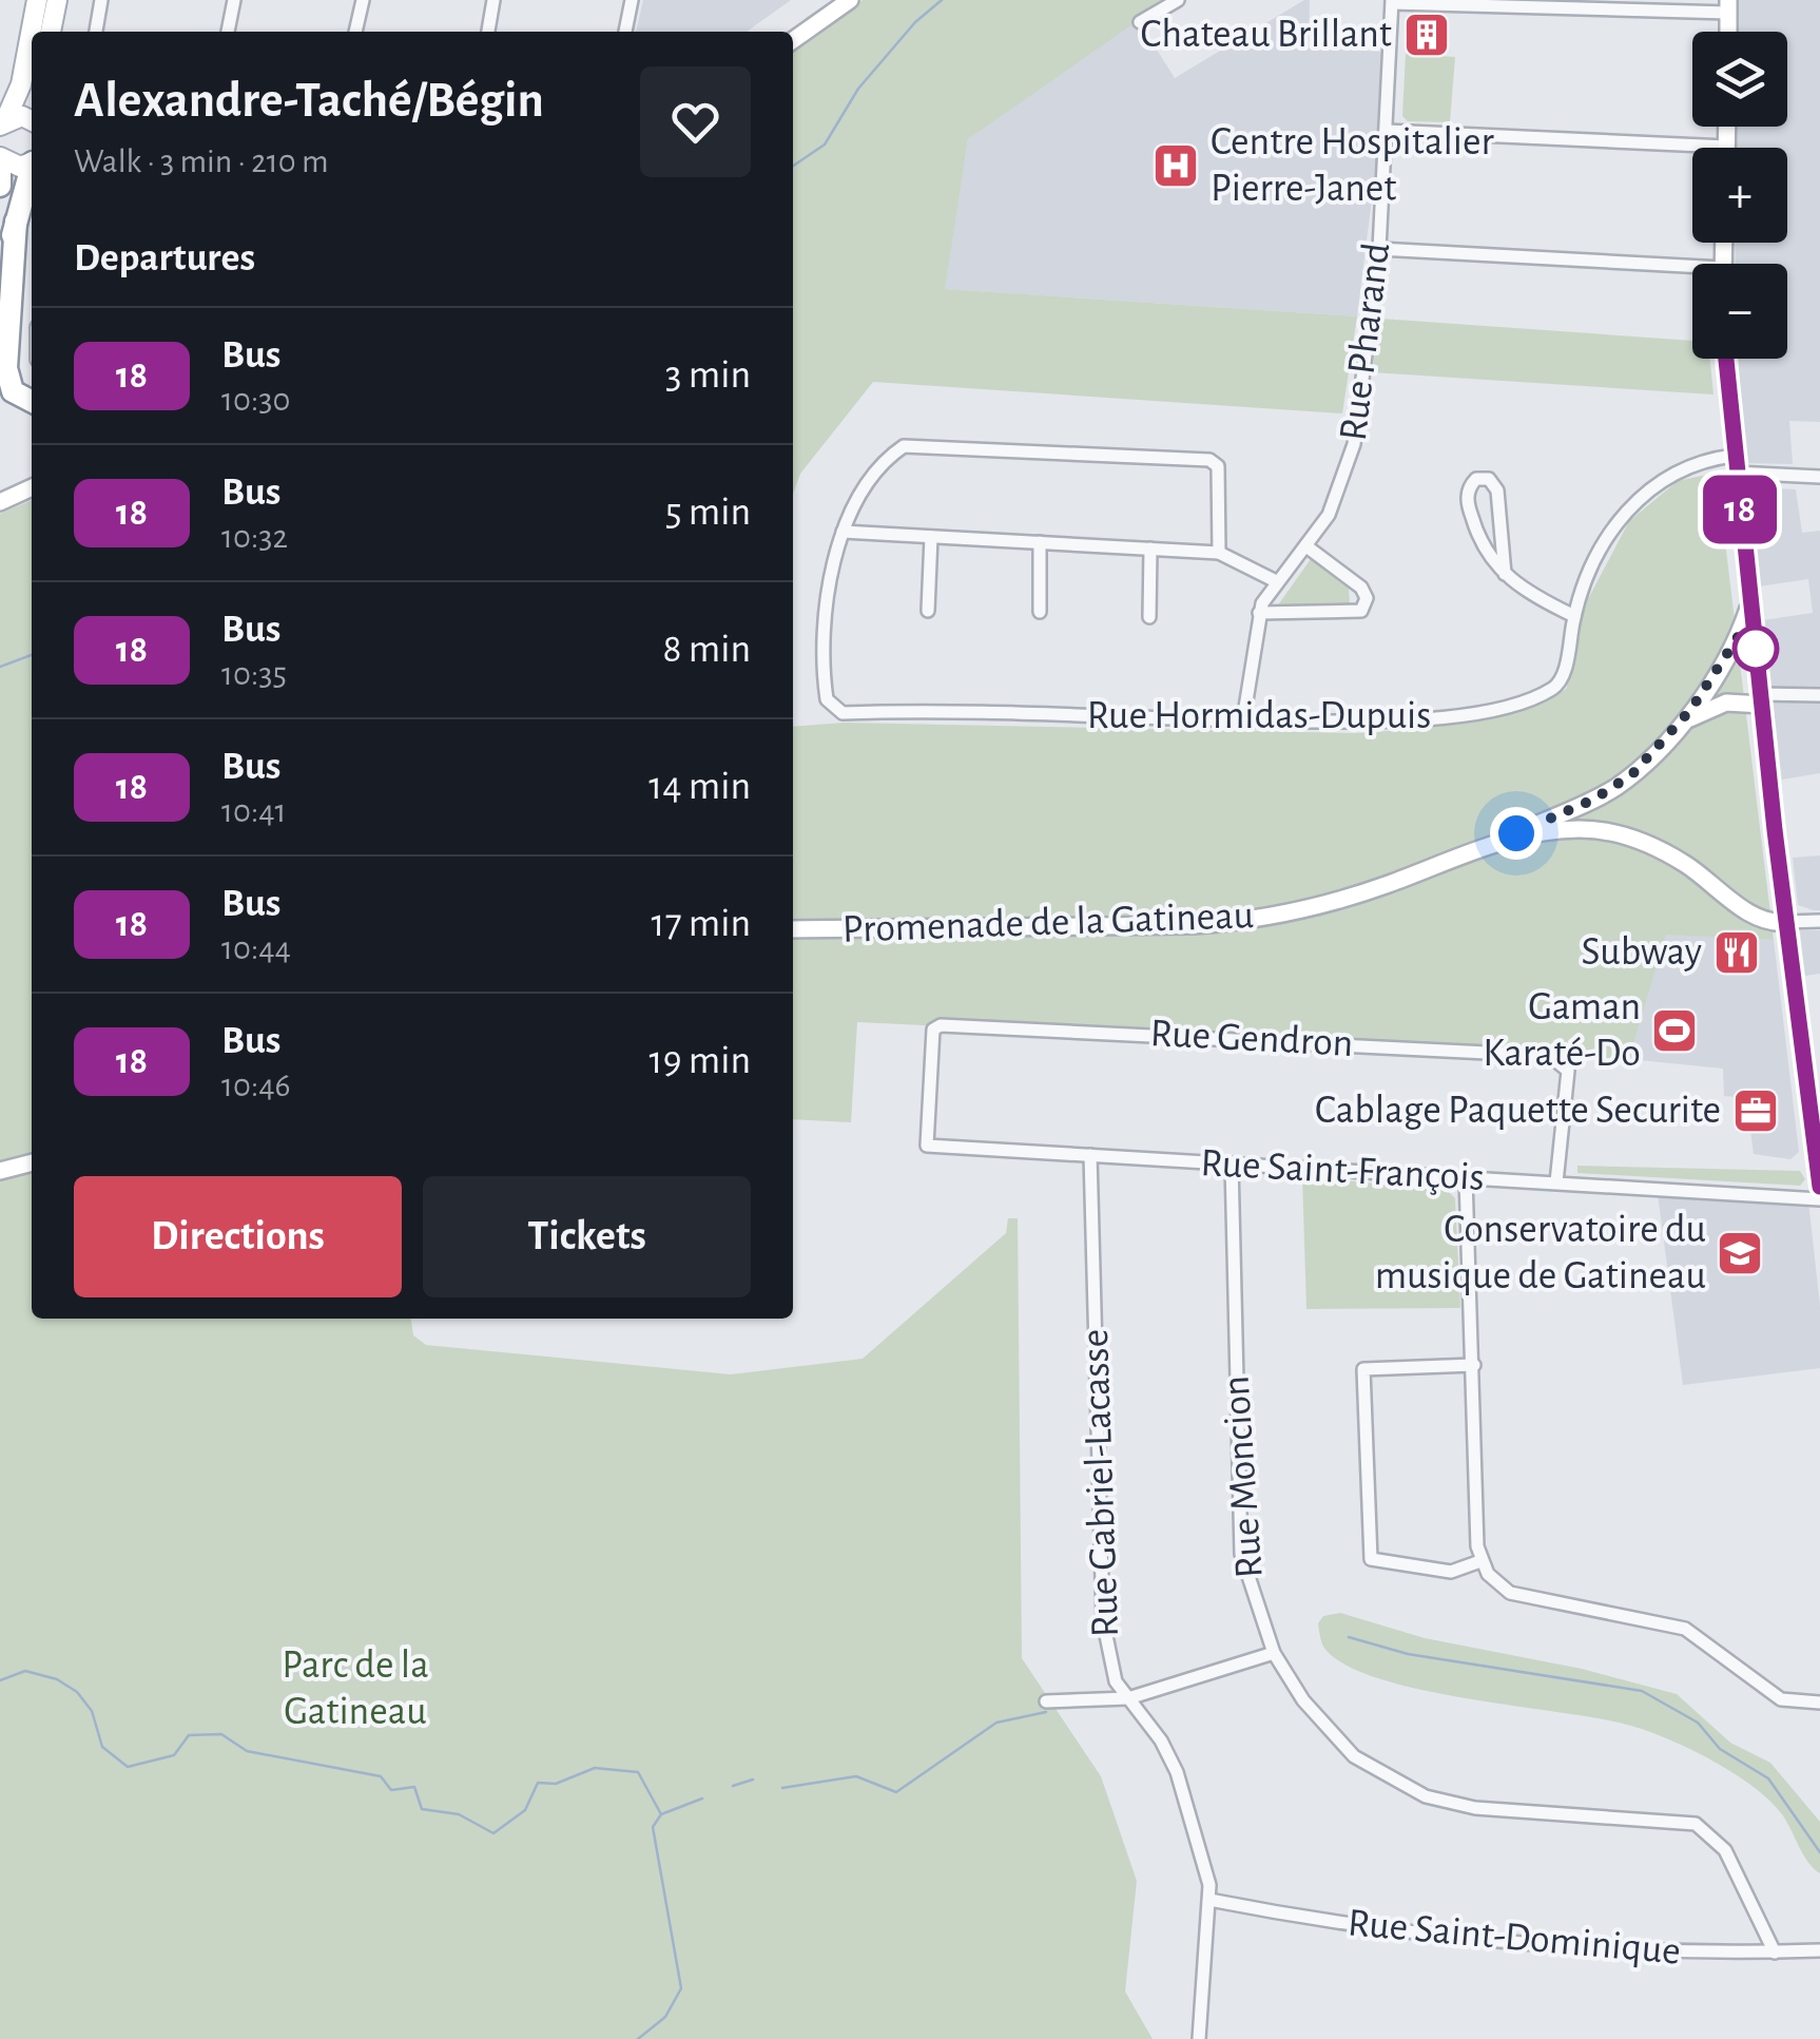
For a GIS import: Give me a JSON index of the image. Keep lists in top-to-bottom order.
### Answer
{
  "streets": {
    "street": [
      "Rue Pharand",
      "Rue Hormidas-Dupuis",
      "Promenade de la Gatineau",
      "Rue Gendron",
      "Rue Saint-François",
      "Rue Moncion",
      "Rue Gabriel-Lacasse",
      "Rue Saint-Dominique"
    ]
  },
  "crossings": [
    ["Rue Pharand", "Rue Hormidas-Dupuis"],
    ["Rue Gendron", "Rue Saint-François"],
    ["Rue Saint-François", "Rue Moncion"],
    ["Rue Saint-François", "Rue Gabriel-Lacasse"],
    ["Rue Moncion", "Rue Saint-Dominique"],
    ["Rue Gabriel-Lacasse", "Rue Saint-Dominique"]
  ],
  "parks": ["Parc de la Gatineau"],
  "places": {
    "building": ["Chateau Brillant"],
    "hospital": ["Centre Hospitalier Pierre-Janet"],
    "restaurant": ["Subway"],
    "sports": ["Gaman Karaté-Do"],
    "office": ["Cablage Paquette Securite"],
    "school or university": ["Conservatoire du musique de Gatineau"]
  },
  "lines": ["bus line 18"],
  "page": {
    "on_map": "18",
    "map_buttons": ["+", "−"],
    "heading": [
      ["Alexandre-Taché/Bégin", "Walk · 3 min · 210 m"],
      "Departures"
    ],
    "list": [
      {
        "mark": "18",
        "name": "Bus",
        "note": "10:30",
        "value": "3 min"
      },
      {
        "mark": "18",
        "name": "Bus",
        "note": "10:32",
        "value": "5 min"
      },
      {
        "mark": "18",
        "name": "Bus",
        "note": "10:35",
        "value": "8 min"
      },
      {
        "mark": "18",
        "name": "Bus",
        "note": "10:41",
        "value": "14 min"
      },
      {
        "mark": "18",
        "name": "Bus",
        "note": "10:44",
        "value": "17 min"
      },
      {
        "mark": "18",
        "name": "Bus",
        "note": "10:46",
        "value": "19 min"
      }
    ],
    "buttons": ["Directions", "Tickets"]
  }
}
